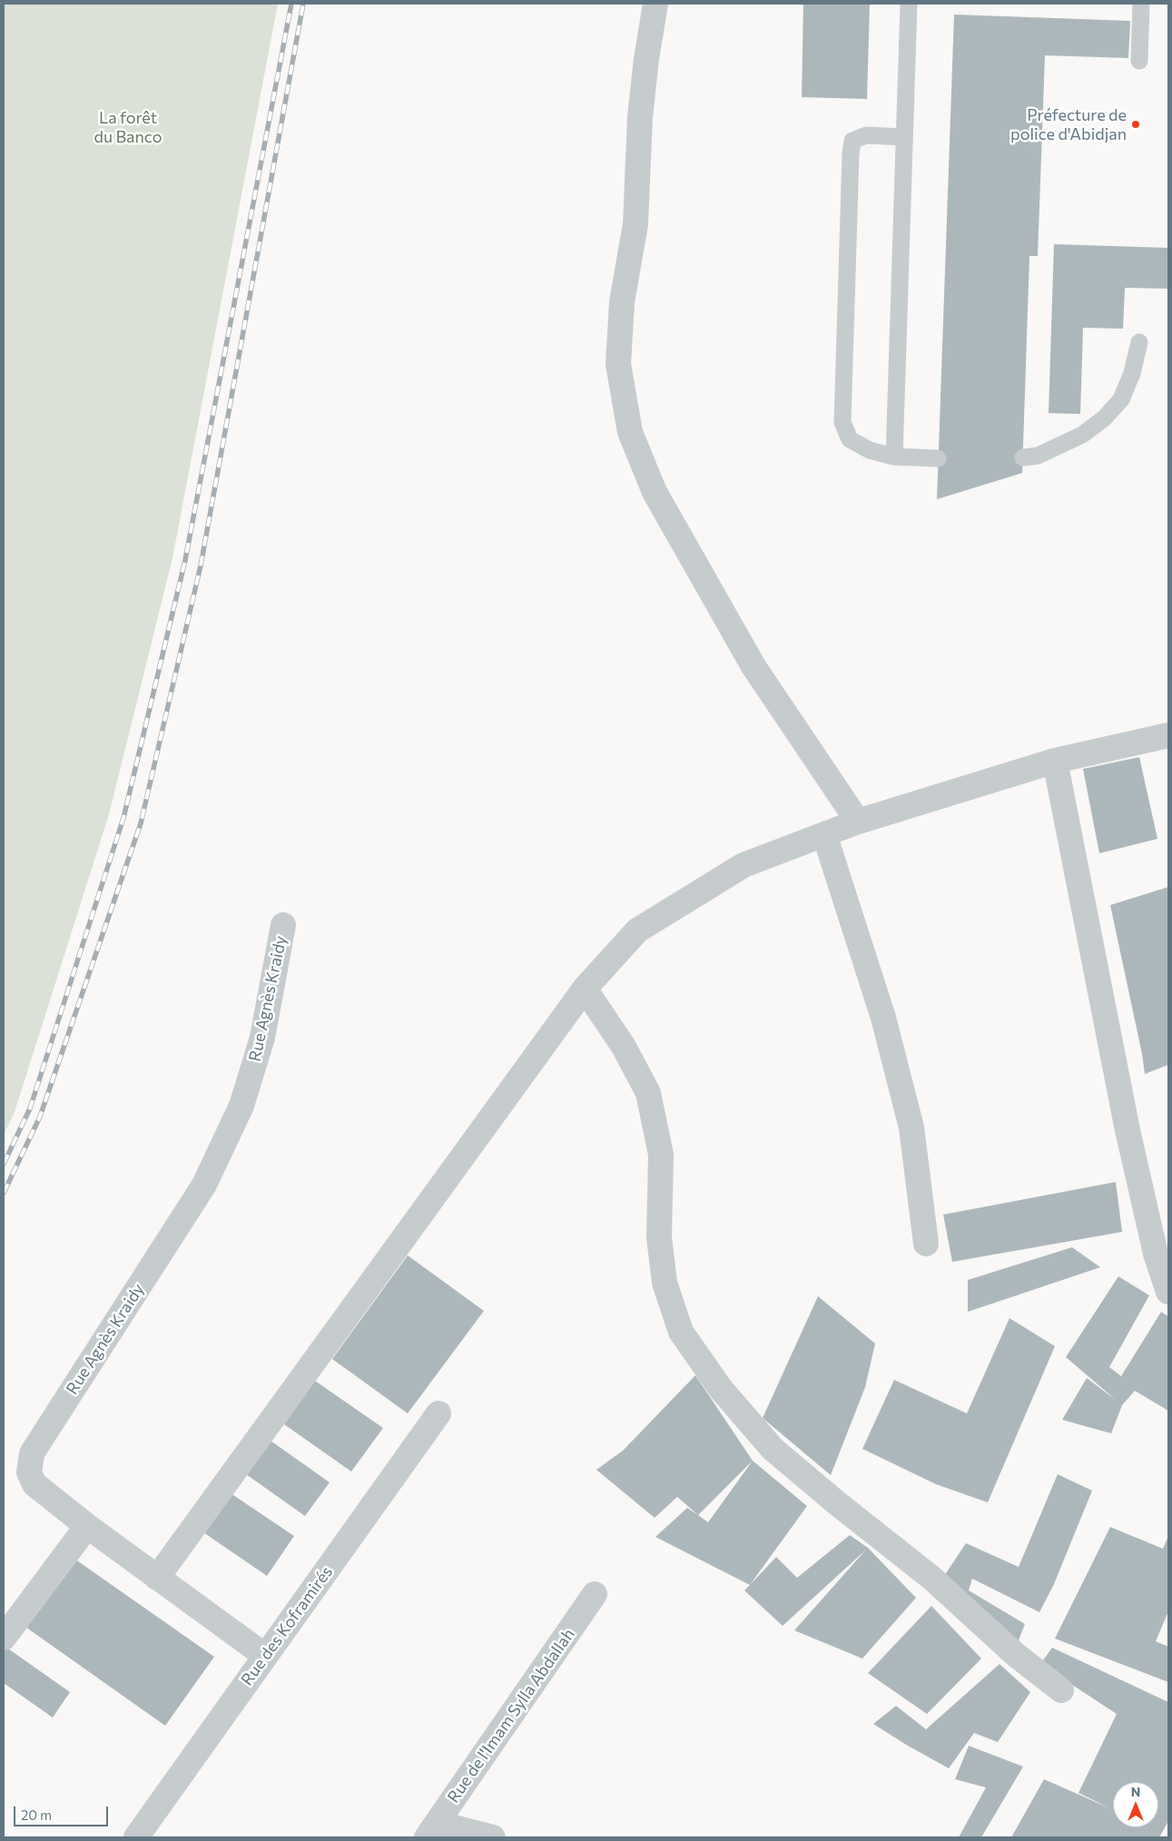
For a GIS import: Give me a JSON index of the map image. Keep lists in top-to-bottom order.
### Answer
{
  "streets": {
    "street": ["Rue Agnès Kraidy", "Rue des Koframirés", "Rue de l'Imam Sylla Abdallah"]
  },
  "crossings": [
    ["Rue Agnès Kraidy", "Rue des Koframirés"]
  ],
  "parks": ["La forêt du Banco"],
  "places": ["Préfecture de police d'Abidjan"],
  "scale_bar": "20 m",
  "north": "top"
}
